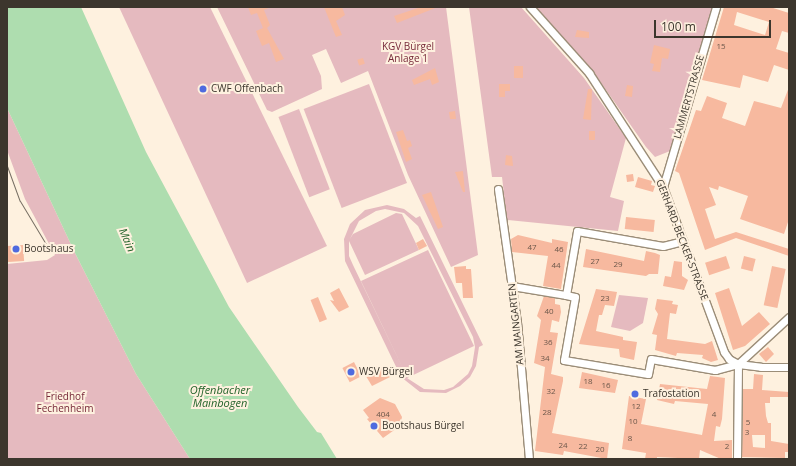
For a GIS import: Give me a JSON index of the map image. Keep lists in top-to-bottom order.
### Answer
{
  "streets": {
    "street": ["LAMMERTSTRASSE", "GERHARD-BECKER-STRASSE", "AM MAINGARTEN"]
  },
  "crossings": [
    ["LAMMERTSTRASSE", "GERHARD-BECKER-STRASSE"]
  ],
  "water": ["Main", "Offenbacher Mainbogen"],
  "parks": ["KGV Bürgel Anlage 1", "Friedhof Fechenheim"],
  "places": [
    "CWF Offenbach",
    "Bootshaus",
    "WSV Bürgel",
    "Trafostation",
    "Bootshaus Bürgel"
  ],
  "house_numbers": [
    "15",
    "47",
    "46",
    "27",
    "29",
    "44",
    "23",
    "40",
    "36",
    "34",
    "18",
    "16",
    "32",
    "12",
    "28",
    "404",
    "4",
    "10",
    "5",
    "3",
    "8",
    "24",
    "22",
    "2",
    "20"
  ],
  "scale_bar": "100 m"
}
